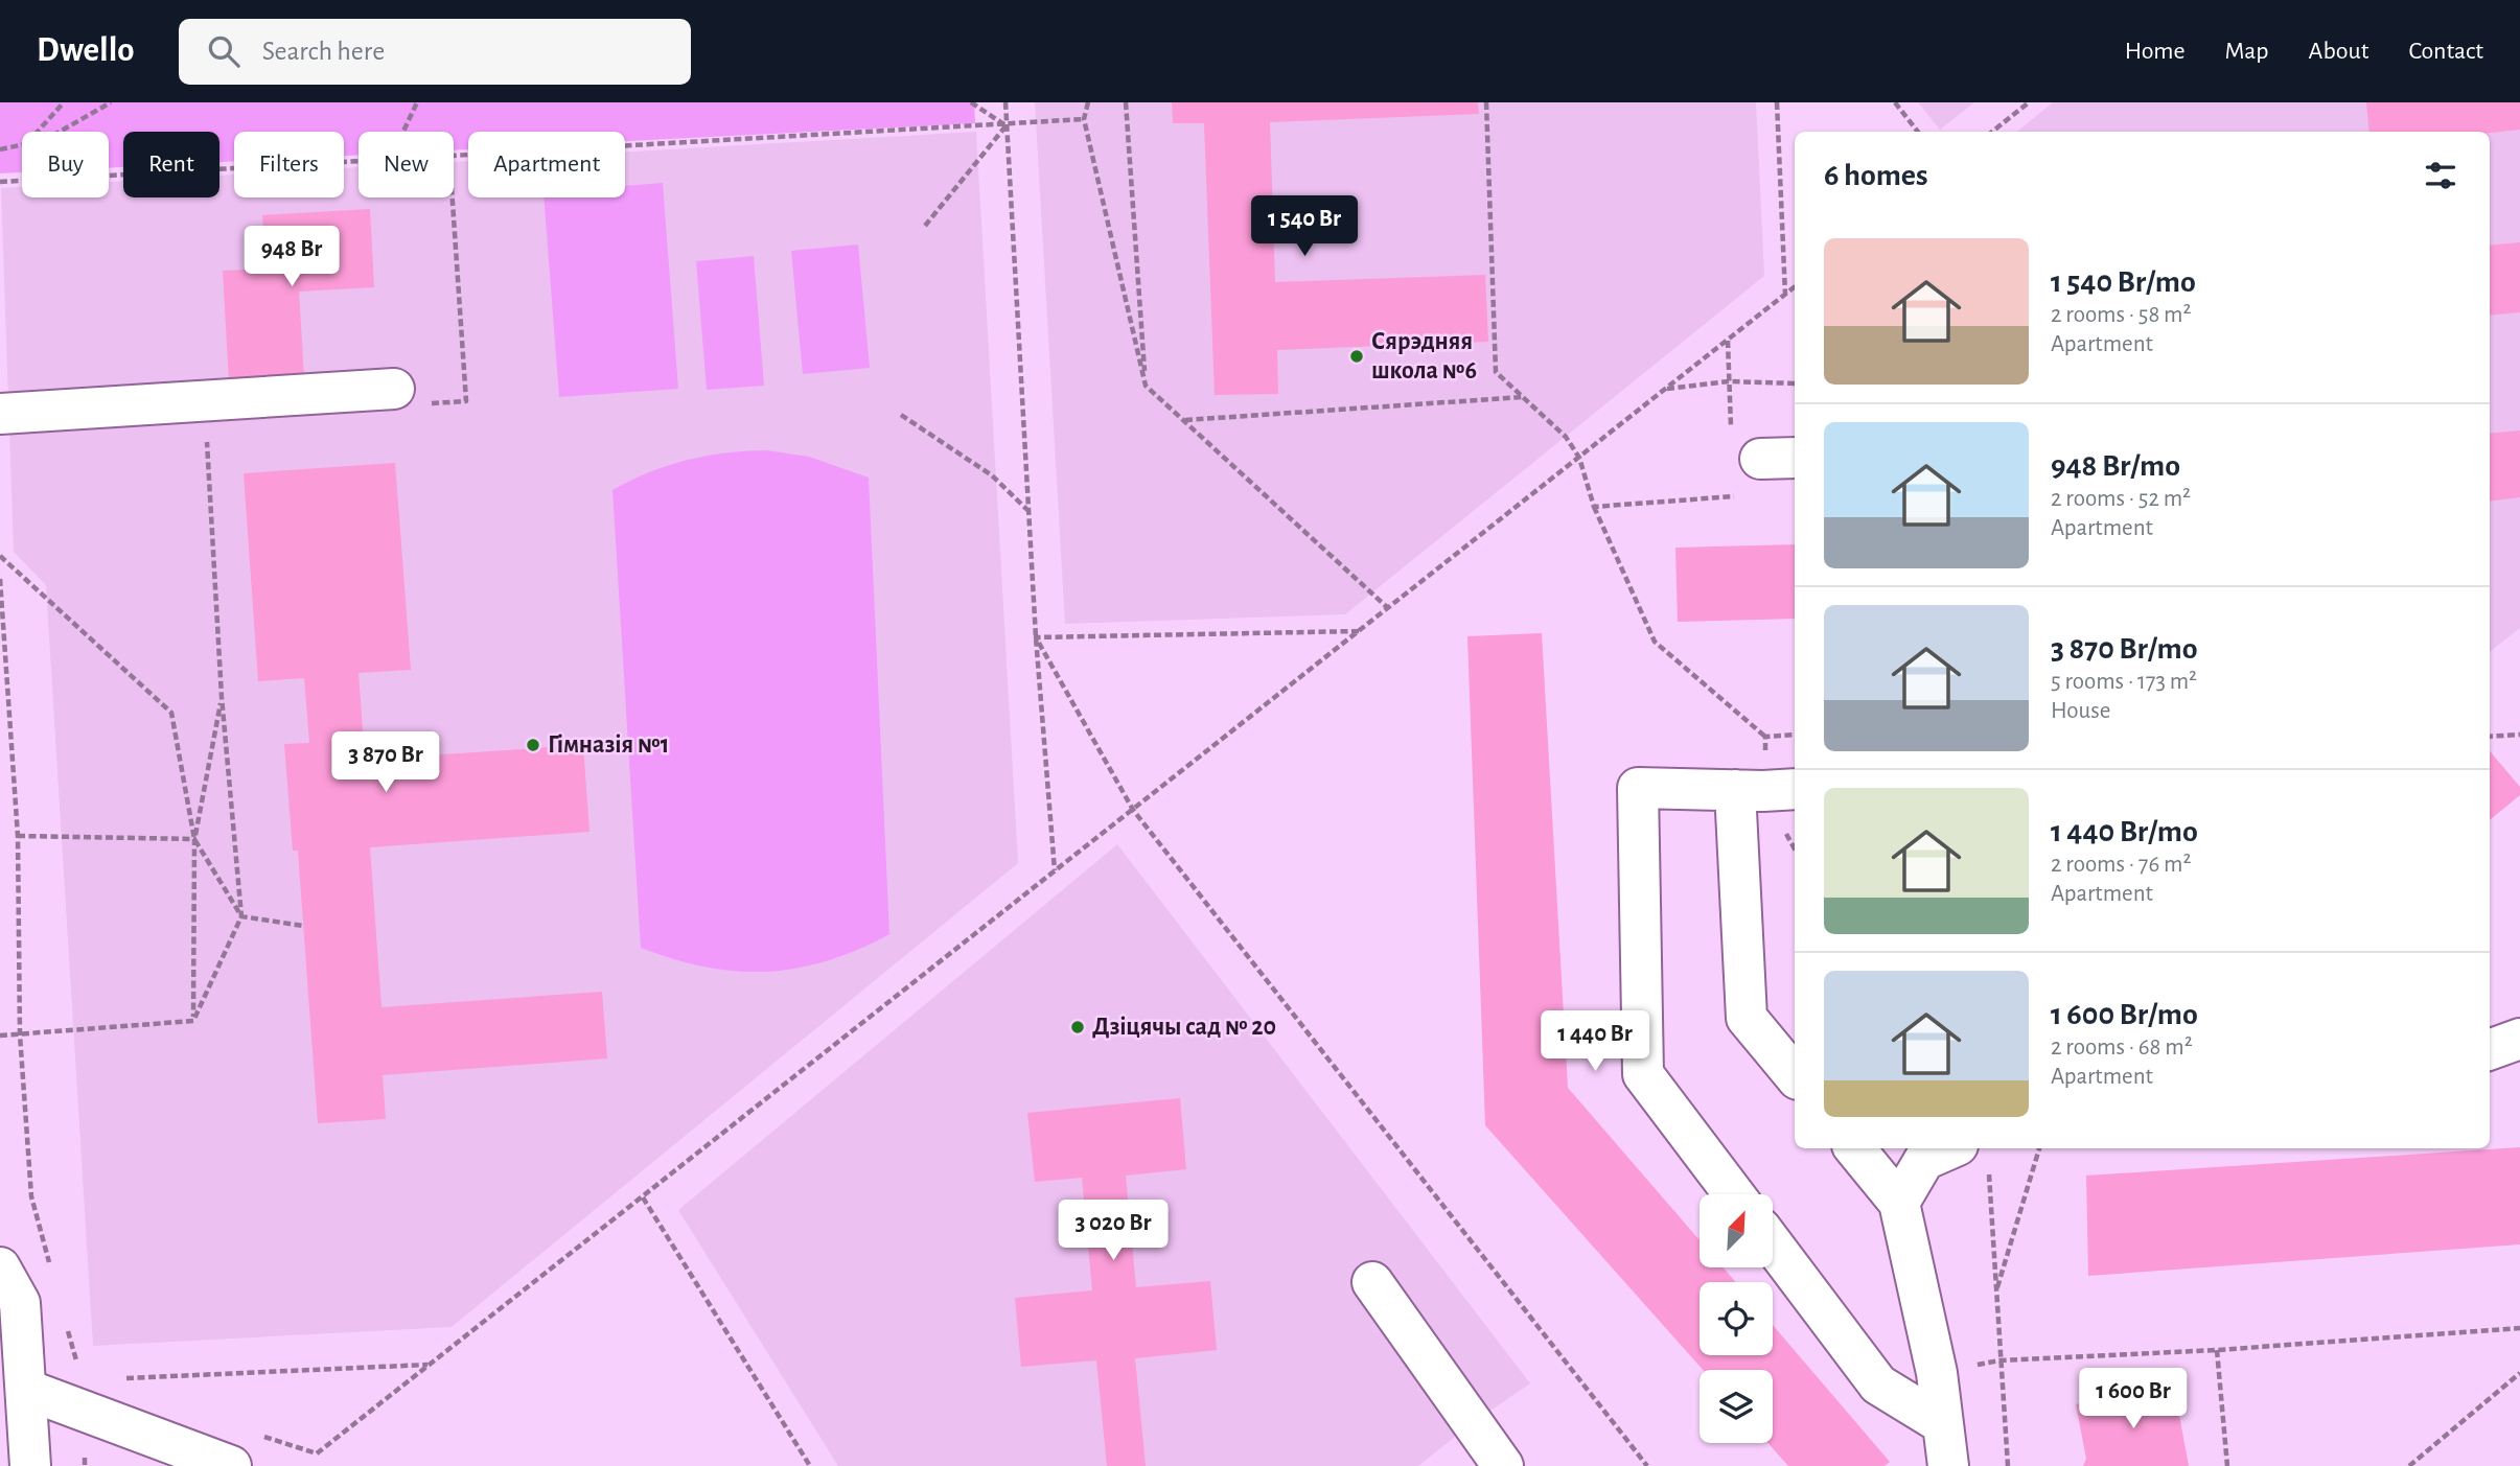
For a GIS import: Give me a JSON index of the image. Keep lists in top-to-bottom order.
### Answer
{
  "places": ["Сярэдняя школа №6", "Гімназія №1", "Дзіцячы сад № 20"],
  "north": "top right",
  "page": {
    "header": "Dwello",
    "search": "Search here",
    "nav": [
      "Home",
      "Map",
      "About",
      "Contact"
    ],
    "chip": [
      "Buy",
      "Rent",
      "Filters",
      "New",
      "Apartment"
    ],
    "heading": "6 homes",
    "price": [
      "1 540 Br",
      "948 Br",
      "3 870 Br",
      "1 440 Br",
      "3 020 Br",
      "1 600 Br"
    ],
    "list": [
      {
        "name": "1 540 Br/mo",
        "note": "2 rooms · 58 m² · Apartment"
      },
      {
        "name": "948 Br/mo",
        "note": "2 rooms · 52 m² · Apartment"
      },
      {
        "name": "3 870 Br/mo",
        "note": "5 rooms · 173 m² · House"
      },
      {
        "name": "1 440 Br/mo",
        "note": "2 rooms · 76 m² · Apartment"
      },
      {
        "name": "1 600 Br/mo",
        "note": "2 rooms · 68 m² · Apartment"
      }
    ]
  }
}
